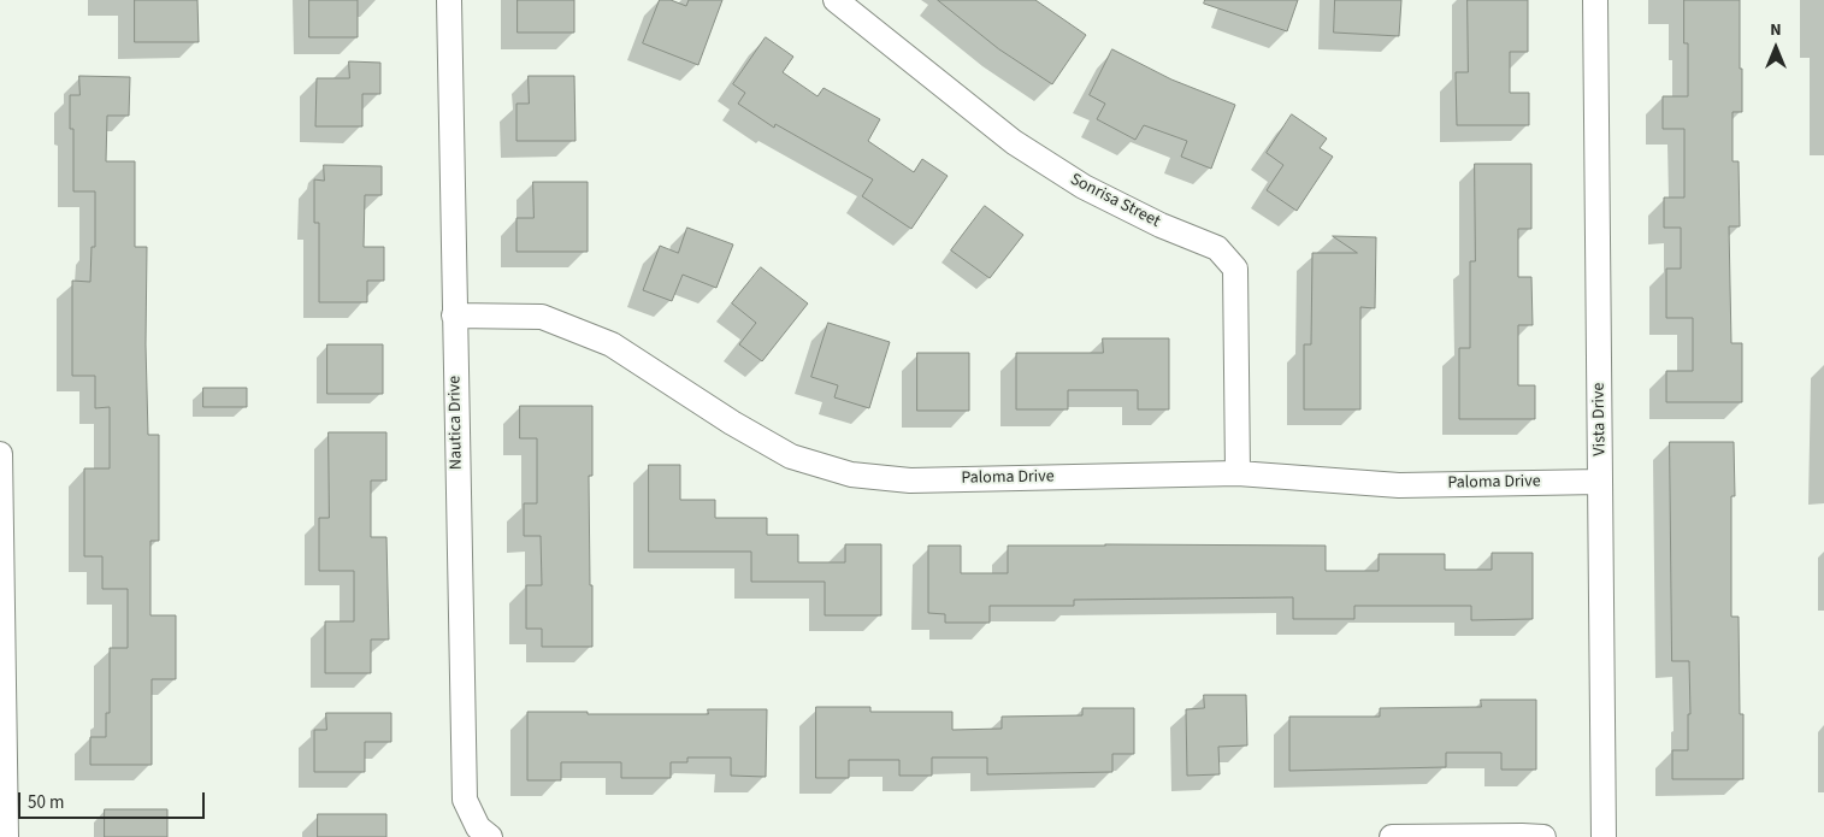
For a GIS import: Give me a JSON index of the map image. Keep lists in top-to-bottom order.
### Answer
{
  "streets": {
    "street": [
      "Sonrisa Street",
      "Vista Drive",
      "Nautica Drive",
      "Paloma Drive"
    ]
  },
  "crossings": [
    ["Sonrisa Street", "Paloma Drive"],
    ["Vista Drive", "Paloma Drive"],
    ["Nautica Drive", "Paloma Drive"]
  ],
  "scale_bar": "50 m",
  "north": "top"
}
